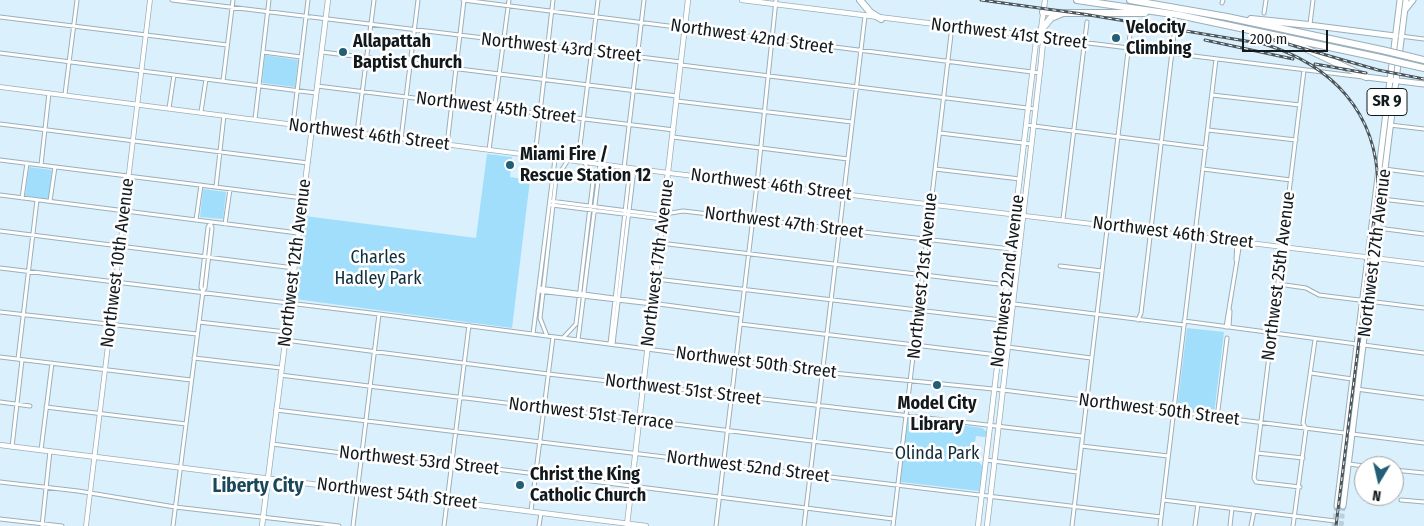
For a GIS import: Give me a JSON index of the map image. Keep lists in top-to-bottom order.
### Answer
{
  "streets": {
    "main road": [
      "Northwest 41st Street",
      "SR 9",
      "Northwest 27th Avenue",
      "Northwest 12th Avenue",
      "Northwest 17th Avenue",
      "Northwest 22nd Avenue",
      "Northwest 54th Street"
    ],
    "street": [
      "Northwest 42nd Street",
      "Northwest 43rd Street",
      "Northwest 45th Street",
      "Northwest 46th Street",
      "Northwest 47th Street",
      "Northwest 10th Avenue",
      "Northwest 21st Avenue",
      "Northwest 25th Avenue",
      "Northwest 50th Street",
      "Northwest 51st Street",
      "Northwest 51st Terrace",
      "Northwest 53rd Street",
      "Northwest 52nd Street"
    ]
  },
  "crossings": [
    ["Northwest 41st Street", "Northwest 27th Avenue"],
    ["Northwest 41st Street", "Northwest 21st Avenue"],
    ["Northwest 41st Street", "Northwest 25th Avenue"],
    ["Northwest 41st Street", "Northwest 22nd Avenue"],
    ["Northwest 42nd Street", "Northwest 17th Avenue"],
    ["Northwest 42nd Street", "Northwest 21st Avenue"],
    ["Northwest 42nd Street", "Northwest 22nd Avenue"],
    ["Northwest 43rd Street", "Northwest 12th Avenue"],
    ["Northwest 43rd Street", "Northwest 17th Avenue"],
    ["Northwest 43rd Street", "Northwest 21st Avenue"],
    ["Northwest 43rd Street", "Northwest 22nd Avenue"],
    ["Northwest 45th Street", "Northwest 12th Avenue"],
    ["Northwest 45th Street", "Northwest 17th Avenue"],
    ["Northwest 46th Street", "Northwest 27th Avenue"],
    ["Northwest 46th Street", "Northwest 10th Avenue"],
    ["Northwest 46th Street", "Northwest 12th Avenue"],
    ["Northwest 46th Street", "Northwest 17th Avenue"],
    ["Northwest 46th Street", "Northwest 21st Avenue"],
    ["Northwest 46th Street", "Northwest 25th Avenue"],
    ["Northwest 46th Street", "Northwest 22nd Avenue"],
    ["Northwest 47th Street", "Northwest 17th Avenue"],
    ["Northwest 47th Street", "Northwest 21st Avenue"],
    ["Northwest 47th Street", "Northwest 22nd Avenue"],
    ["Northwest 27th Avenue", "Northwest 50th Street"],
    ["Northwest 10th Avenue", "Northwest 50th Street"],
    ["Northwest 10th Avenue", "Northwest 54th Street"],
    ["Northwest 12th Avenue", "Northwest 50th Street"],
    ["Northwest 12th Avenue", "Northwest 51st Street"],
    ["Northwest 12th Avenue", "Northwest 51st Terrace"],
    ["Northwest 12th Avenue", "Northwest 53rd Street"],
    ["Northwest 12th Avenue", "Northwest 52nd Street"],
    ["Northwest 12th Avenue", "Northwest 54th Street"],
    ["Northwest 17th Avenue", "Northwest 50th Street"],
    ["Northwest 17th Avenue", "Northwest 51st Street"],
    ["Northwest 17th Avenue", "Northwest 51st Terrace"],
    ["Northwest 17th Avenue", "Northwest 53rd Street"],
    ["Northwest 17th Avenue", "Northwest 52nd Street"],
    ["Northwest 17th Avenue", "Northwest 54th Street"],
    ["Northwest 21st Avenue", "Northwest 50th Street"],
    ["Northwest 21st Avenue", "Northwest 51st Street"],
    ["Northwest 21st Avenue", "Northwest 51st Terrace"],
    ["Northwest 21st Avenue", "Northwest 53rd Street"],
    ["Northwest 21st Avenue", "Northwest 52nd Street"],
    ["Northwest 25th Avenue", "Northwest 50th Street"],
    ["Northwest 22nd Avenue", "Northwest 50th Street"],
    ["Northwest 22nd Avenue", "Northwest 51st Street"],
    ["Northwest 22nd Avenue", "Northwest 52nd Street"]
  ],
  "districts": ["Liberty City"],
  "parks": ["Charles Hadley Park", "Olinda Park"],
  "places": [
    "Velocity Climbing",
    "Allapattah Baptist Church",
    "Miami Fire / Rescue Station 12",
    "Model City Library",
    "Christ the King Catholic Church"
  ],
  "scale_bar": "200 m",
  "north": "bottom"
}
